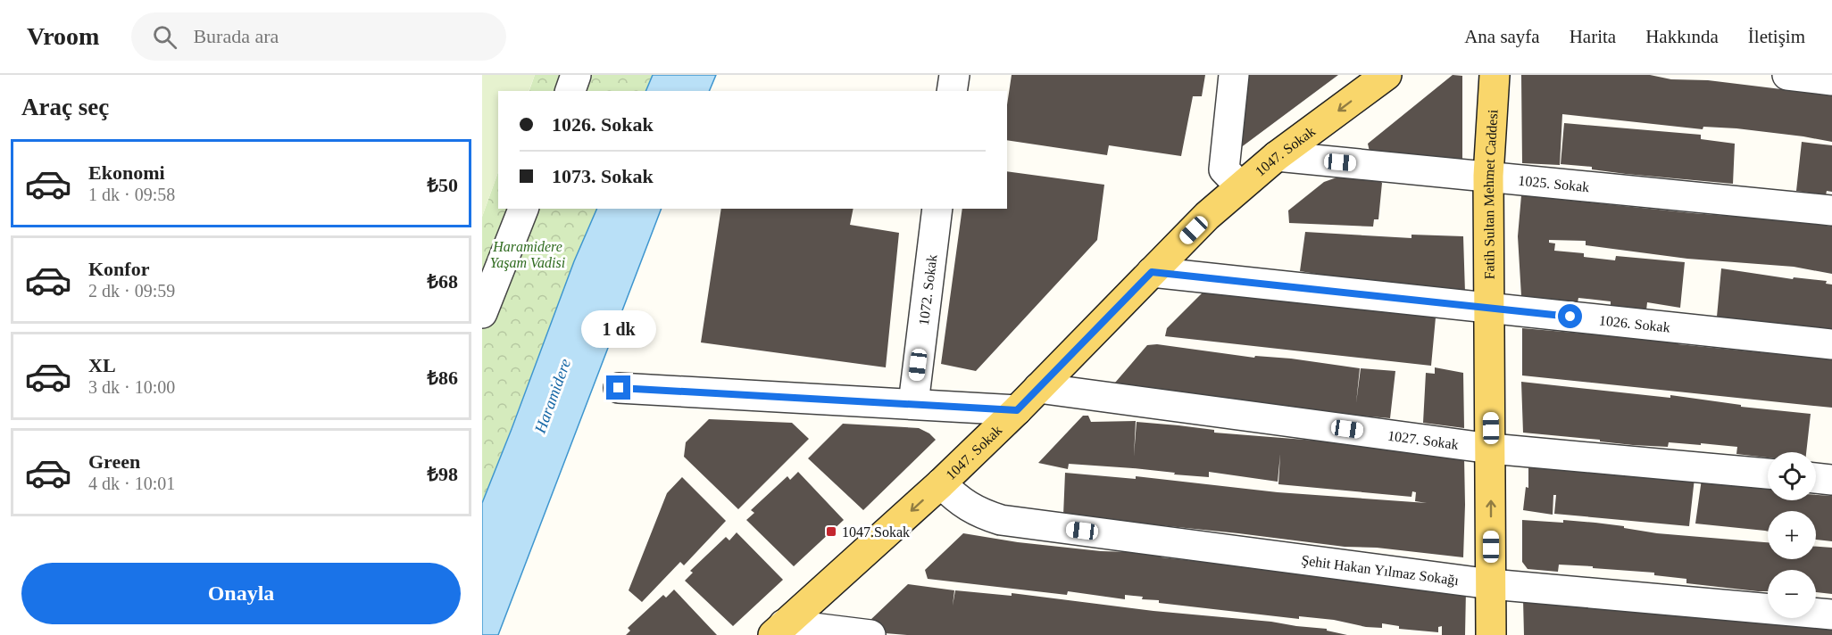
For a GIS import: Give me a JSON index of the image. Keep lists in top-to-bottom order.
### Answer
{
  "streets": {
    "main road": ["1047. Sokak", "Fatih Sultan Mehmet Caddesi"],
    "street": [
      "1025. Sokak",
      "1072. Sokak",
      "1026. Sokak",
      "1027. Sokak",
      "Şehit Hakan Yılmaz Sokağı"
    ]
  },
  "crossings": [
    ["1047. Sokak", "1025. Sokak"],
    ["1047. Sokak", "1026. Sokak"],
    ["1047. Sokak", "1027. Sokak"],
    ["1047. Sokak", "Şehit Hakan Yılmaz Sokağı"],
    ["1025. Sokak", "Fatih Sultan Mehmet Caddesi"],
    ["Fatih Sultan Mehmet Caddesi", "1026. Sokak"],
    ["Fatih Sultan Mehmet Caddesi", "1027. Sokak"],
    ["Fatih Sultan Mehmet Caddesi", "Şehit Hakan Yılmaz Sokağı"]
  ],
  "one_way": ["1047. Sokak"],
  "water": ["Haramidere"],
  "parks": ["Haramidere Yaşam Vadisi"],
  "places": {
    "transit": ["1047.Sokak"]
  },
  "page": {
    "header": "Vroom",
    "search": "Burada ara",
    "nav": [
      "Ana sayfa",
      "Harita",
      "Hakkında",
      "İletişim"
    ],
    "heading": "Araç seç",
    "banner": ["1026. Sokak", "1073. Sokak"],
    "list": [
      {
        "name": "Ekonomi",
        "note": "1 dk · 09:58",
        "value": "₺50"
      },
      {
        "name": "Konfor",
        "note": "2 dk · 09:59",
        "value": "₺68"
      },
      {
        "name": "XL",
        "note": "3 dk · 10:00",
        "value": "₺86"
      },
      {
        "name": "Green",
        "note": "4 dk · 10:01",
        "value": "₺98"
      }
    ],
    "bubble": "1 dk",
    "map_buttons": ["+", "−"],
    "buttons": "Onayla"
  }
}
